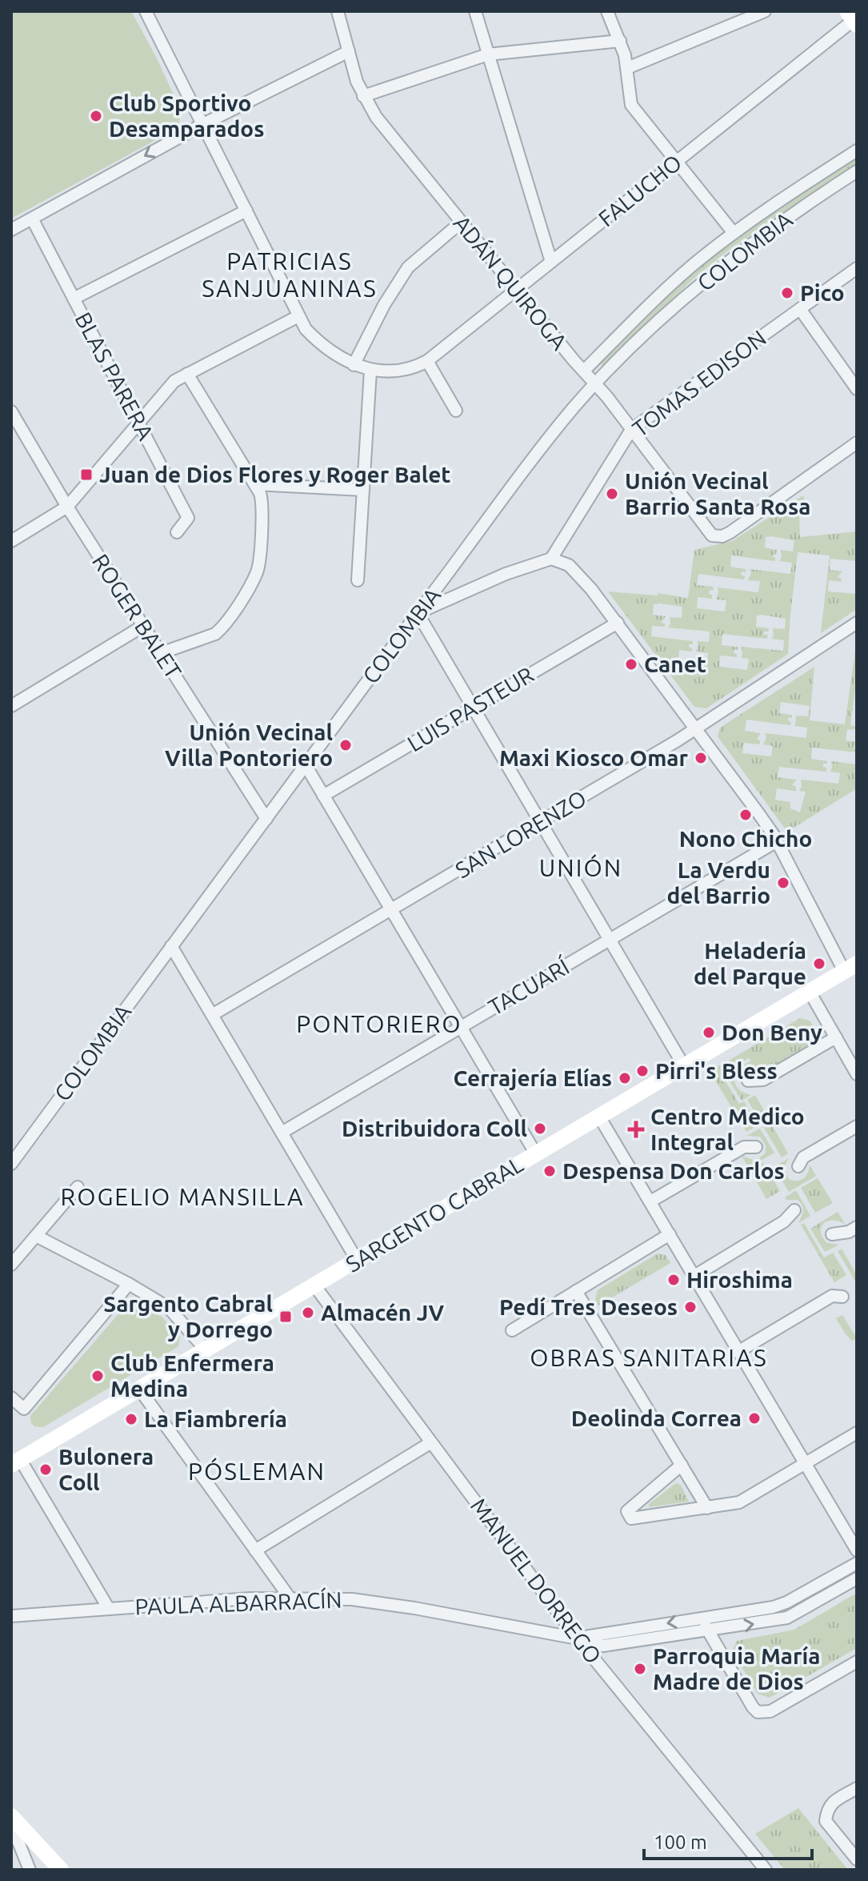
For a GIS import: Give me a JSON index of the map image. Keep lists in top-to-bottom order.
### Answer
{
  "streets": {
    "main road": ["SARGENTO CABRAL"],
    "street": [
      "FALUCHO",
      "COLOMBIA",
      "ADÁN QUIROGA",
      "BLAS PARERA",
      "TOMAS EDISON",
      "ROGER BALET",
      "LUIS PASTEUR",
      "SAN LORENZO",
      "TACUARÍ",
      "MANUEL DORREGO",
      "PAULA ALBARRACÍN"
    ]
  },
  "crossings": [
    ["FALUCHO", "ADÁN QUIROGA"],
    ["COLOMBIA", "ADÁN QUIROGA"],
    ["COLOMBIA", "ROGER BALET"],
    ["ADÁN QUIROGA", "TOMAS EDISON"],
    ["SARGENTO CABRAL", "MANUEL DORREGO"],
    ["MANUEL DORREGO", "PAULA ALBARRACÍN"]
  ],
  "districts": [
    "PATRICIAS SANJUANINAS",
    "UNIÓN",
    "PONTORIERO",
    "ROGELIO MANSILLA",
    "OBRAS SANITARIAS",
    "PÓSLEMAN"
  ],
  "places": {
    "other": [
      "Club Sportivo Desamparados",
      "Pico",
      "Unión Vecinal Barrio Santa Rosa",
      "Canet",
      "Unión Vecinal Villa Pontoriero",
      "Maxi Kiosco Omar",
      "Nono Chicho",
      "La Verdu del Barrio",
      "Heladería del Parque",
      "Don Beny",
      "Pirri's Bless",
      "Cerrajería Elías",
      "Distribuidora Coll",
      "Despensa Don Carlos",
      "Hiroshima",
      "Pedí Tres Deseos",
      "Almacén JV",
      "Club Enfermera Medina",
      "Deolinda Correa",
      "La Fiambrería",
      "Bulonera Coll",
      "Parroquia María Madre de Dios"
    ],
    "transit": ["Juan de Dios Flores y Roger Balet", "Sargento Cabral y Dorrego"],
    "health": ["Centro Medico Integral"]
  },
  "scale_bar": "100 m"
}
